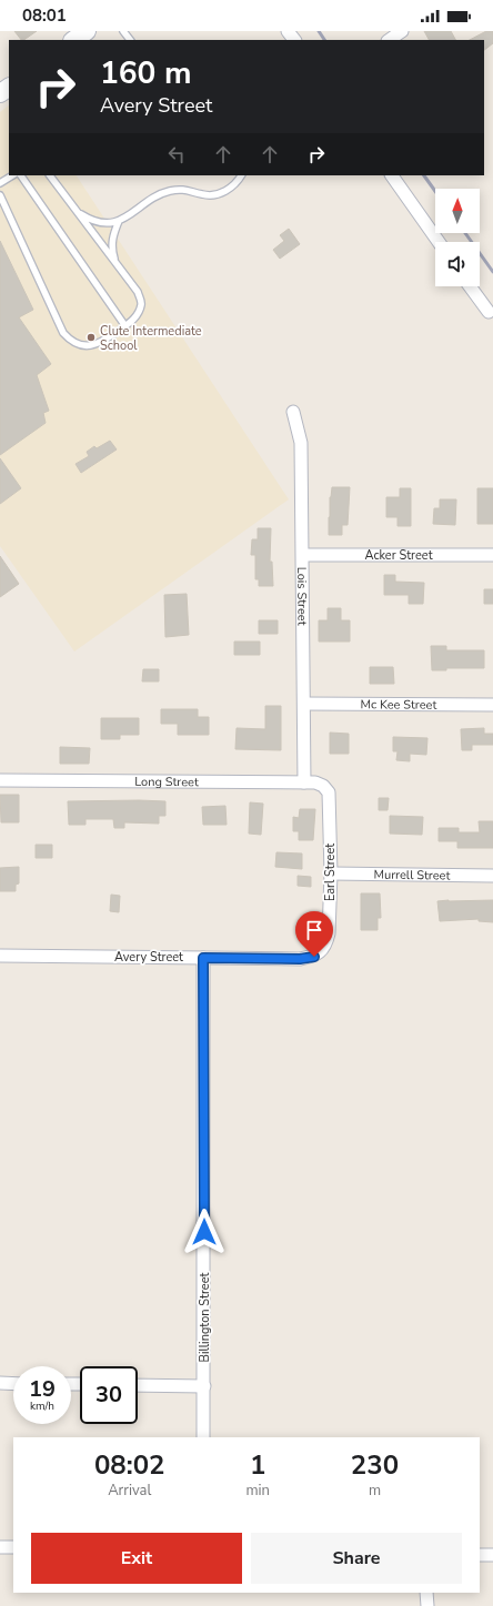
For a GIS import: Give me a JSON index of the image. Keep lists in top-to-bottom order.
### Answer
{
  "streets": {
    "street": [
      "Acker Street",
      "Lois Street",
      "Mc Kee Street",
      "Long Street",
      "Earl Street",
      "Murrell Street",
      "Avery Street",
      "Billington Street"
    ]
  },
  "crossings": [
    ["Acker Street", "Lois Street"],
    ["Lois Street", "Mc Kee Street"],
    ["Lois Street", "Long Street"],
    ["Long Street", "Earl Street"],
    ["Earl Street", "Murrell Street"],
    ["Earl Street", "Avery Street"],
    ["Avery Street", "Billington Street"]
  ],
  "places": ["Clute Intermediate School"],
  "north": "top",
  "page": {
    "status": "08:01",
    "turn": ["160 m", "Avery Street"],
    "speed": "19 km/h",
    "limit": "30",
    "eta": [
      "08:02",
      "Arrival",
      "1",
      "min",
      "230",
      "m"
    ],
    "buttons": ["Exit", "Share"]
  }
}
